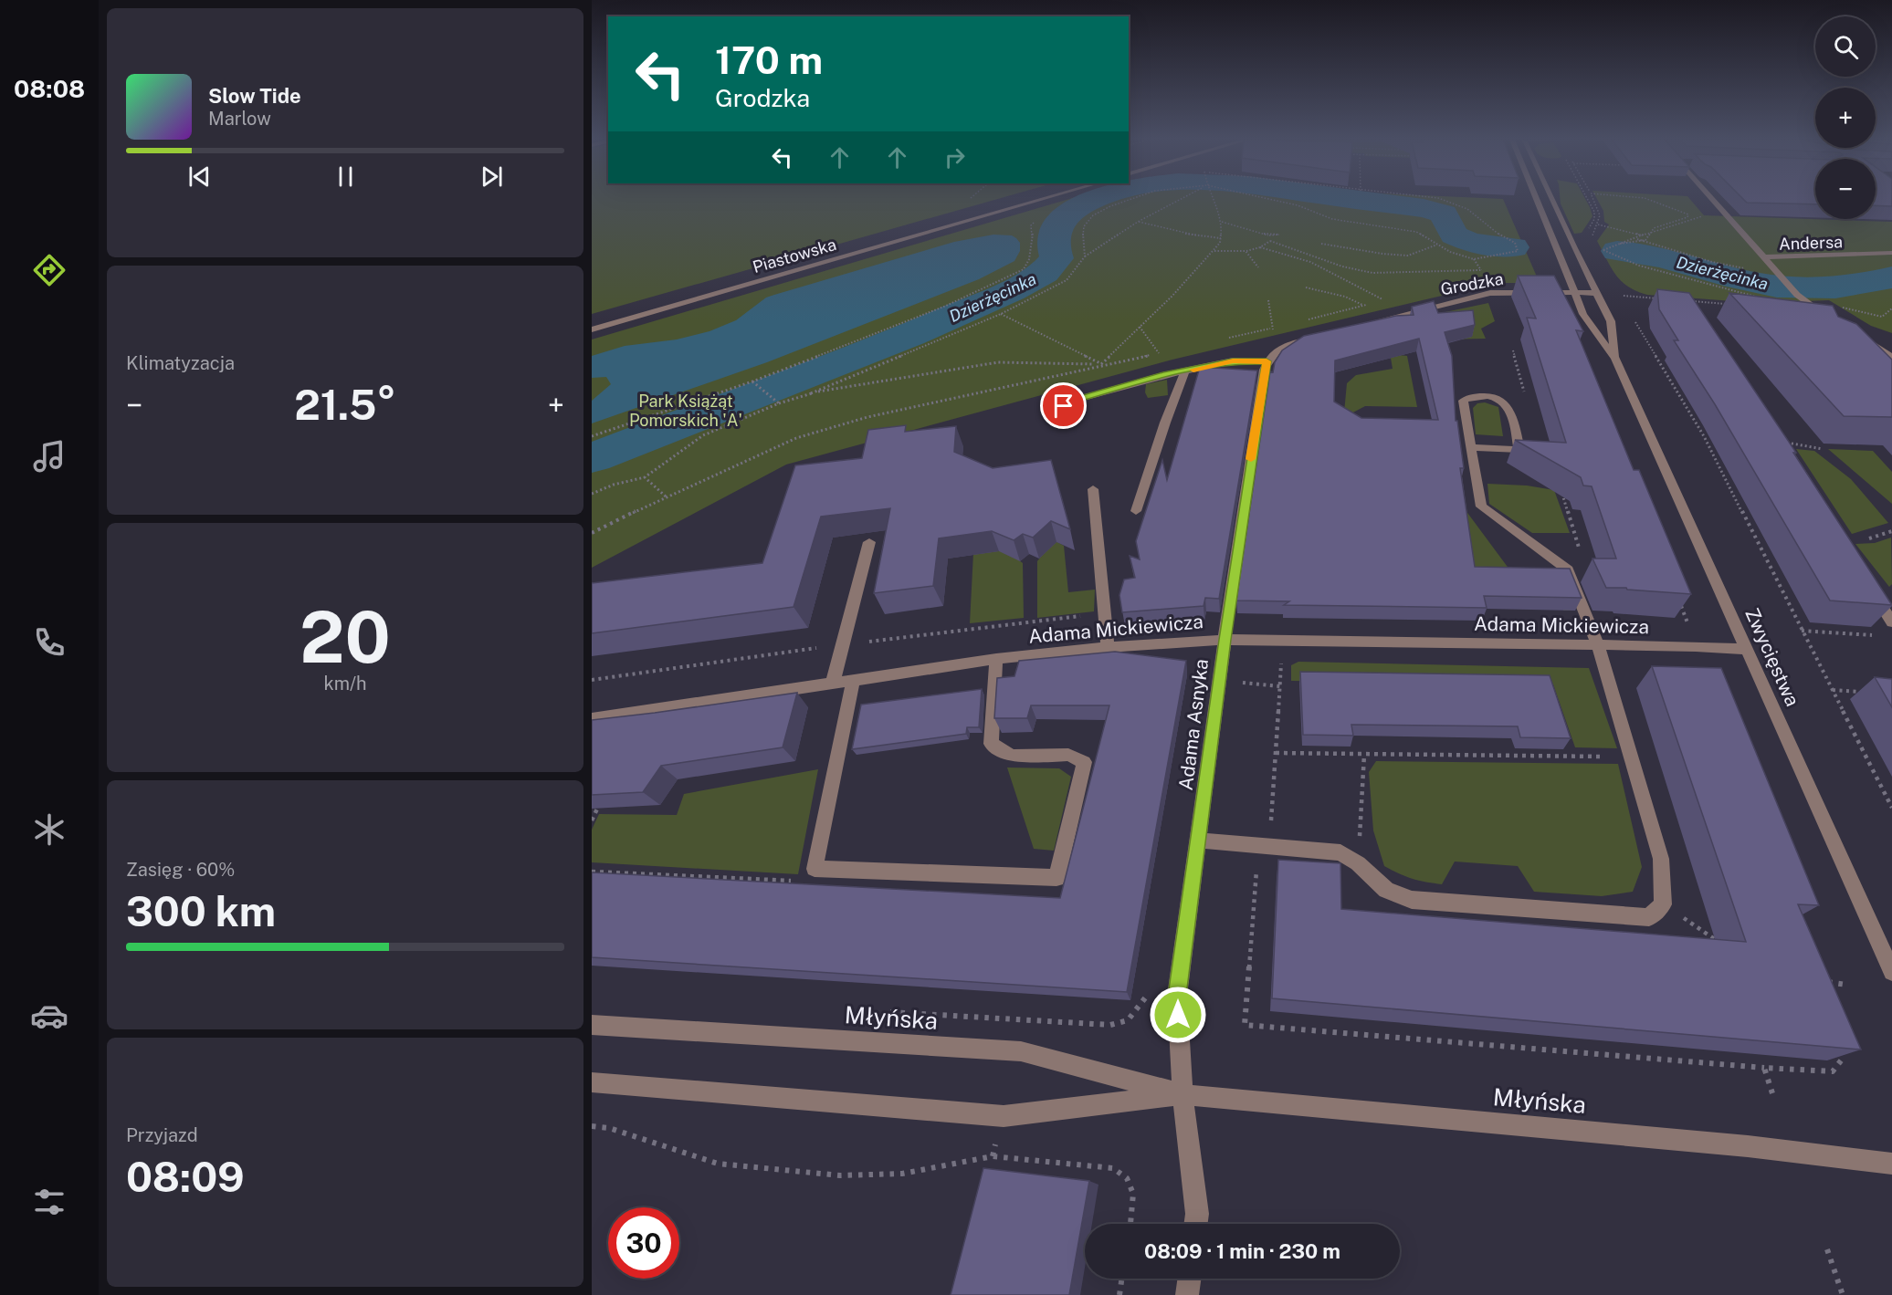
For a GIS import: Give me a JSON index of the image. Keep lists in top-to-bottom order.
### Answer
{
  "streets": {
    "street": [
      "Andersa",
      "Piastowska",
      "Grodzka",
      "Adama Mickiewicza",
      "Zwycięstwa",
      "Adama Asnyka",
      "Młyńska"
    ]
  },
  "crossings": [
    ["Grodzka", "Zwycięstwa"],
    ["Adama Mickiewicza", "Zwycięstwa"],
    ["Adama Mickiewicza", "Adama Asnyka"],
    ["Adama Asnyka", "Młyńska"]
  ],
  "water": ["Dzierżęcinka"],
  "parks": ["Park Książąt Pomorskich 'A'"],
  "page": {
    "tabs": "08:08",
    "map_buttons": ["+", "−"],
    "turn": ["170 m", "Grodzka"],
    "song": ["Slow Tide", "Marlow"],
    "tile": [
      "Klimatyzacja",
      ["20", "km/h"],
      ["Zasięg · 60%", "300 km"],
      ["Przyjazd", "08:09"]
    ],
    "heat": ["−", "21.5°", "+"],
    "limit": "30",
    "trip": "08:09 · 1 min · 230 m"
  }
}
